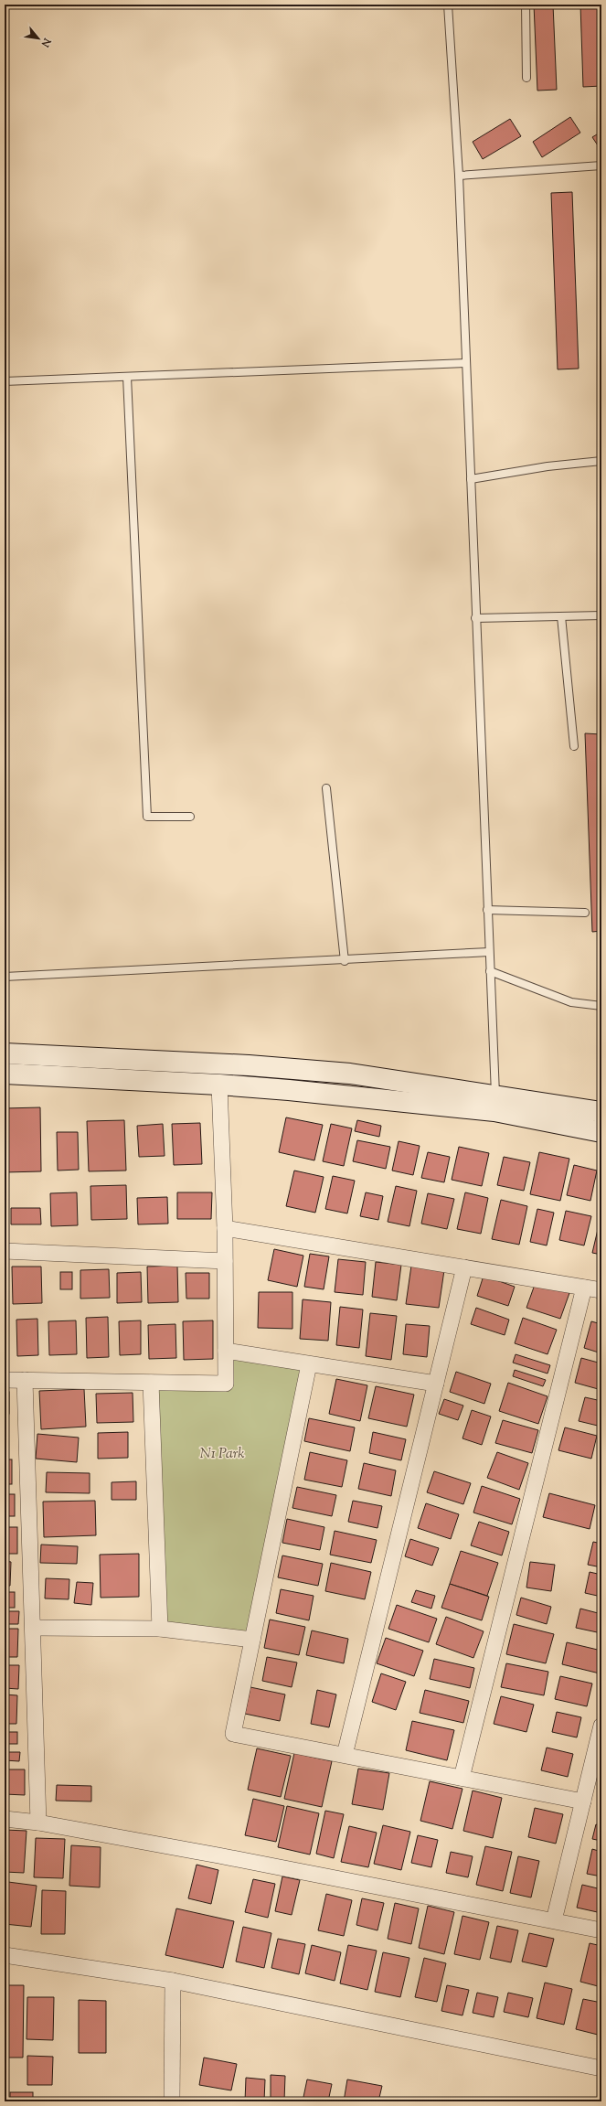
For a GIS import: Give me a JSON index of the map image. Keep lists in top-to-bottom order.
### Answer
{
  "parks": ["N1 Park"],
  "north": "bottom right"
}
